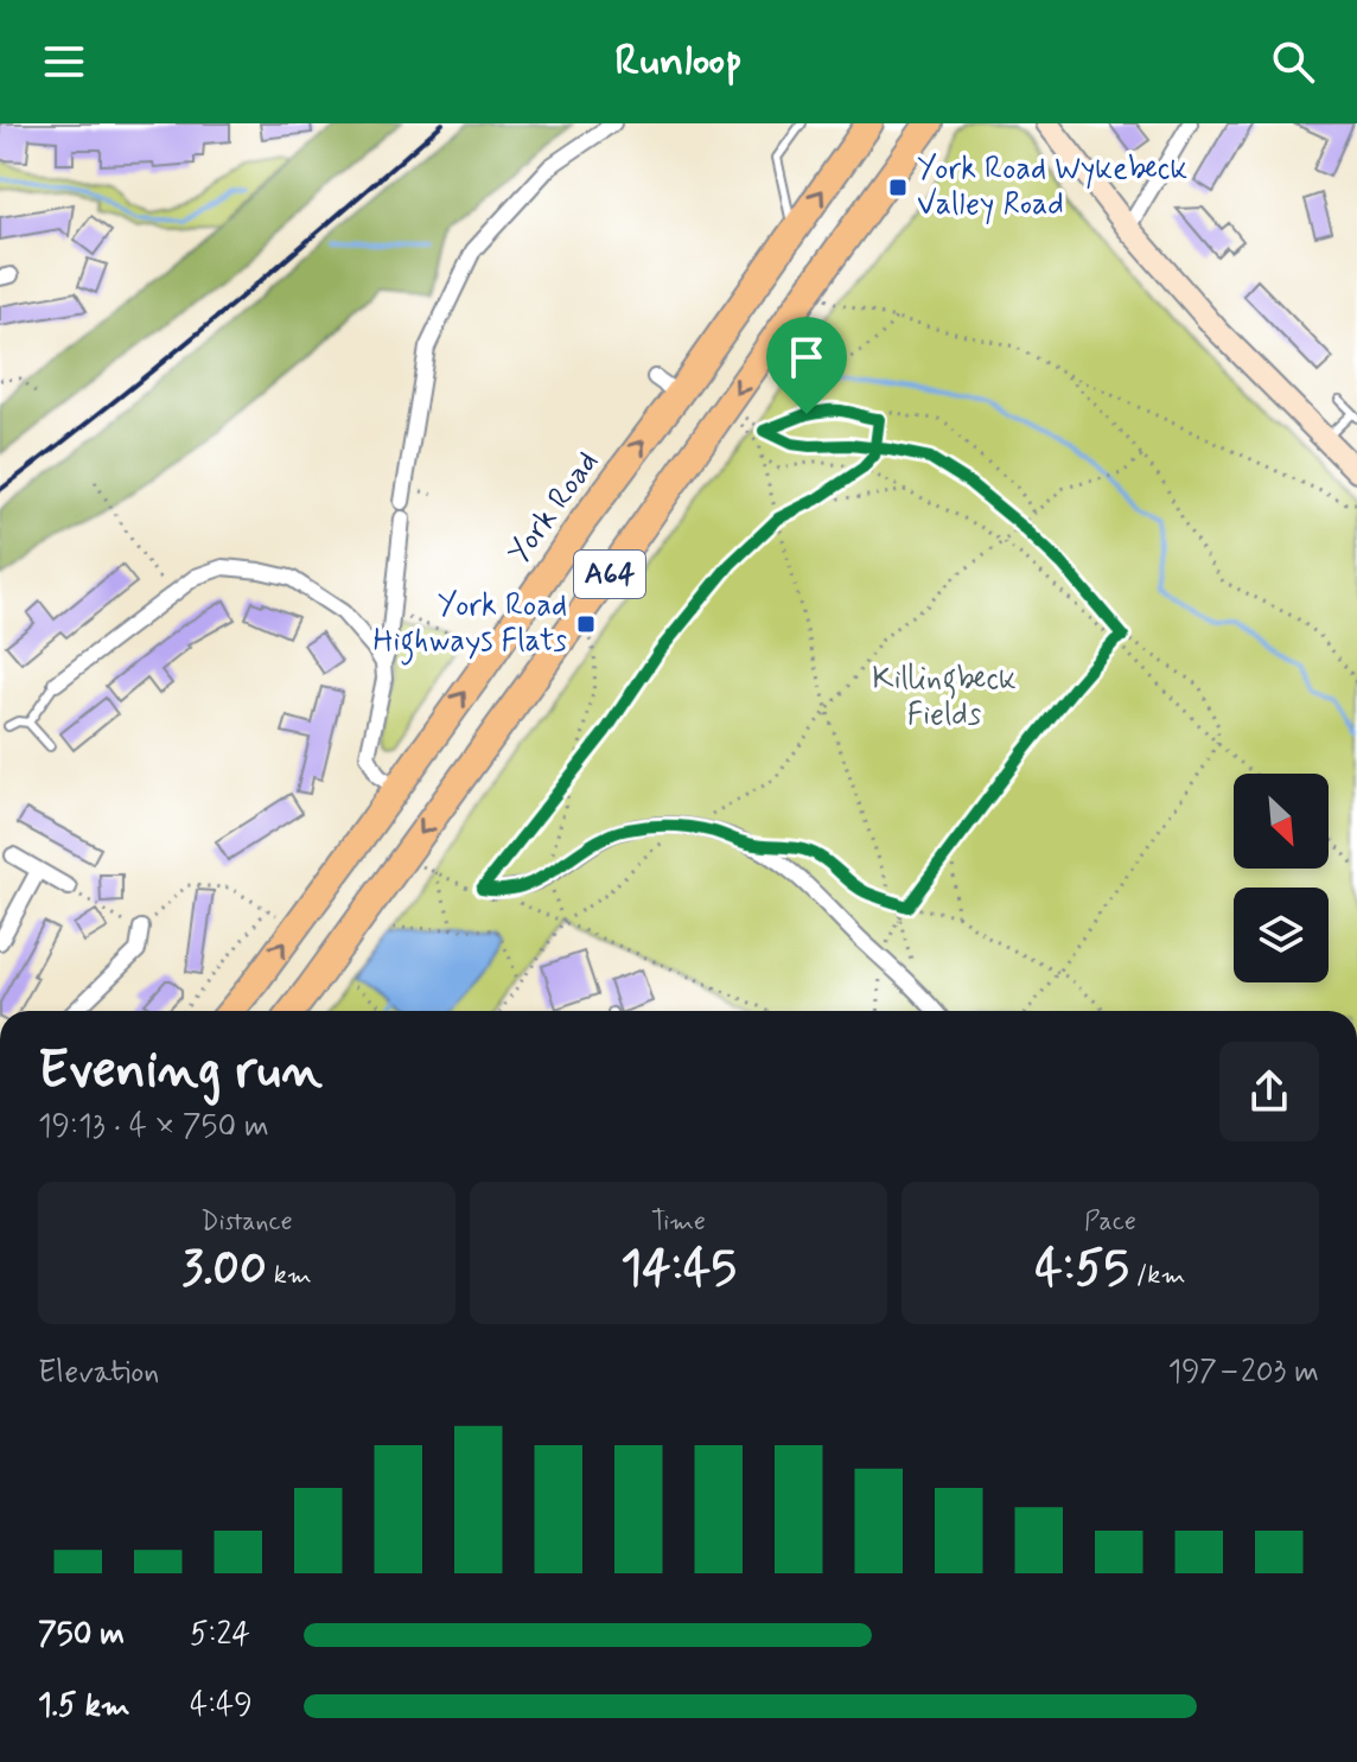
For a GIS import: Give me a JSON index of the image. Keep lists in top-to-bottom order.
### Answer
{
  "streets": {
    "highway": ["York Road", "A64"]
  },
  "parks": ["Killingbeck Fields"],
  "places": {
    "transit": ["York Road Wykebeck Valley Road", "York Road Highways Flats"]
  },
  "north": "bottom right",
  "page": {
    "header": "Runloop",
    "heading": ["Evening run", "19:13 · 4 × 750 m"],
    "stats": [
      ["Distance", "3.00 km"],
      ["Time", "14:45"],
      ["Pace", "4:55 /km"]
    ],
    "chart": ["Elevation", "197–203 m"],
    "list": [
      {
        "name": "750 m",
        "note": "5:24"
      },
      {
        "name": "1.5 km",
        "note": "4:49"
      }
    ]
  }
}
